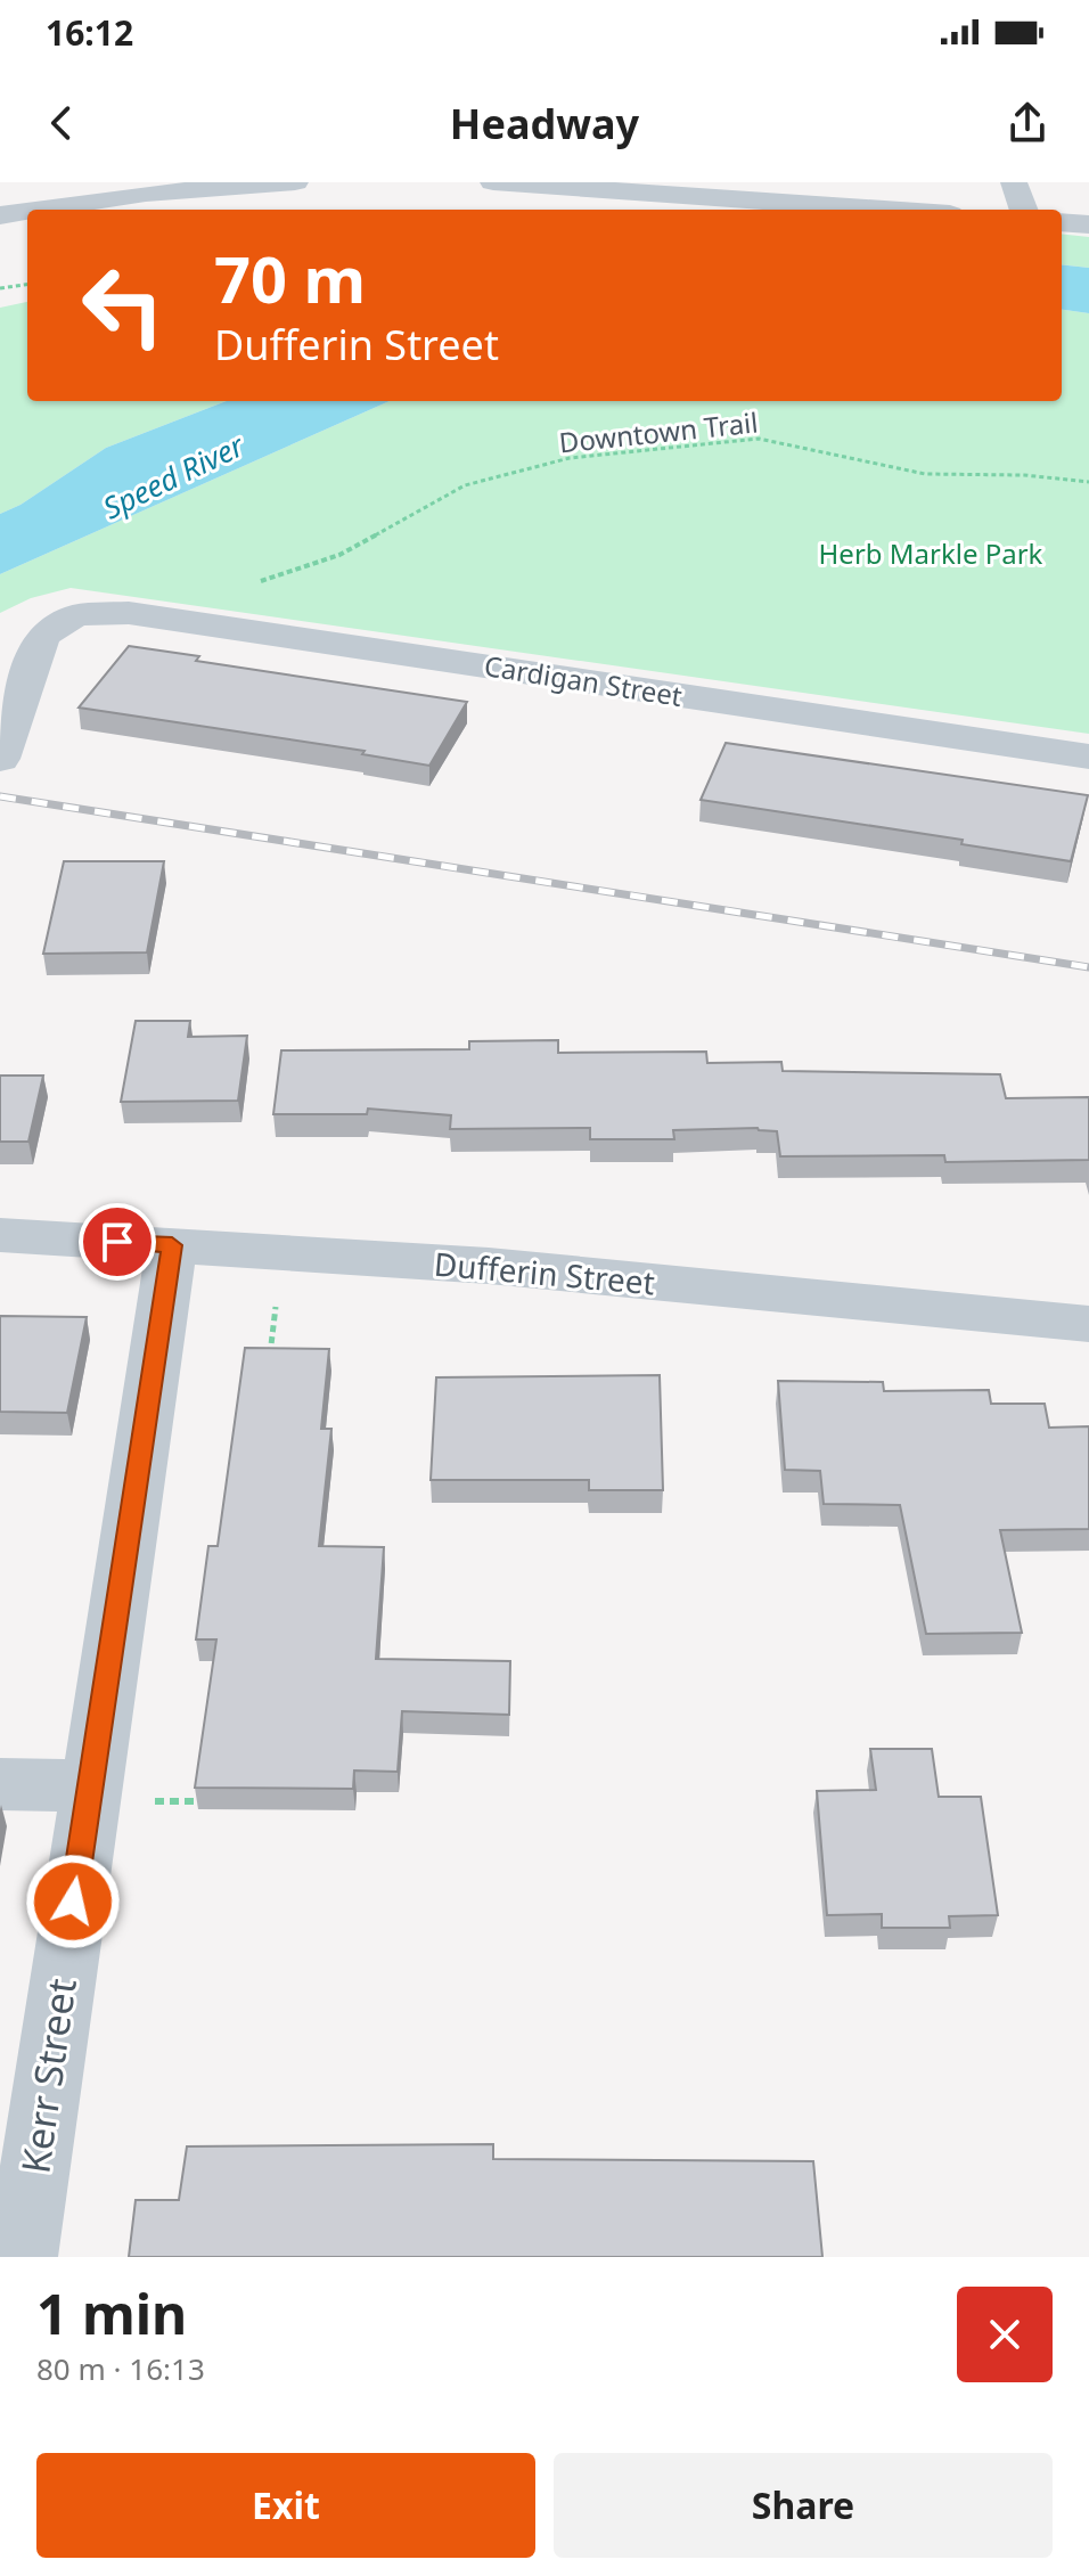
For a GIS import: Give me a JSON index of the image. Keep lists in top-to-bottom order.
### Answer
{
  "streets": {
    "street": ["Cardigan Street", "Dufferin Street", "Kerr Street"],
    "path": ["Downtown Trail"]
  },
  "crossings": [
    ["Dufferin Street", "Kerr Street"]
  ],
  "water": ["Speed River"],
  "parks": ["Herb Markle Park"],
  "page": {
    "status": "16:12",
    "header": "Headway",
    "turn": ["70 m", "Dufferin Street"],
    "heading": ["1 min", "80 m · 16:13"],
    "buttons": ["Exit", "Share"]
  }
}
